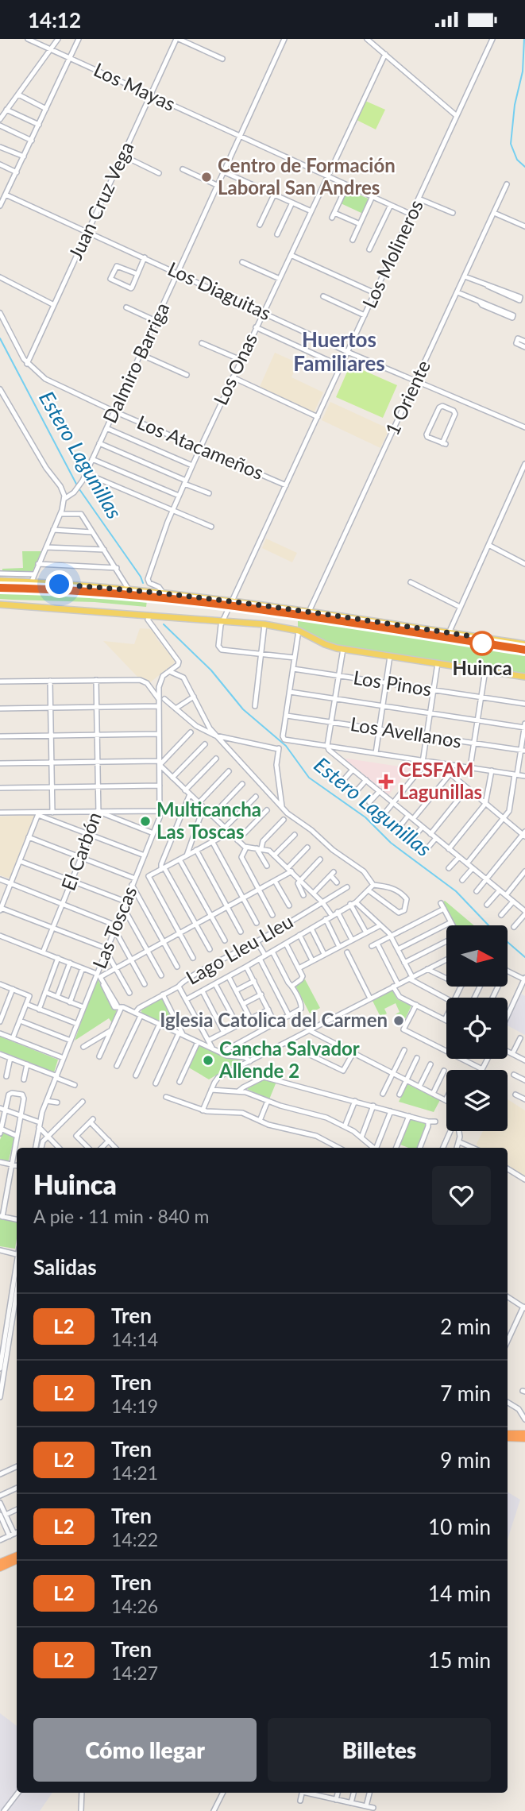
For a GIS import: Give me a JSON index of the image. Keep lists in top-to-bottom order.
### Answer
{
  "streets": {
    "street": [
      "Los Mayas",
      "Juan Cruz Vega",
      "Los Molineros",
      "Los Diaguitas",
      "Dalmiro Barriga",
      "Los Onas",
      "1 Oriente",
      "Los Atacameños",
      "Los Pinos",
      "Los Avellanos",
      "El Carbón",
      "Las Toscas",
      "Lago Lleu Lleu"
    ]
  },
  "crossings": [
    ["Los Mayas", "Juan Cruz Vega"],
    ["Los Mayas", "Los Molineros"],
    ["Los Mayas", "Dalmiro Barriga"],
    ["Los Mayas", "Los Onas"],
    ["Juan Cruz Vega", "Los Diaguitas"],
    ["Juan Cruz Vega", "Los Atacameños"],
    ["Los Molineros", "Los Diaguitas"],
    ["Los Molineros", "Los Atacameños"],
    ["Los Diaguitas", "Dalmiro Barriga"],
    ["Los Diaguitas", "Los Onas"],
    ["Los Diaguitas", "1 Oriente"],
    ["Dalmiro Barriga", "Los Atacameños"],
    ["Los Onas", "Los Atacameños"]
  ],
  "districts": ["Huertos Familiares"],
  "water": ["Estero Lagunillas"],
  "places": {
    "other": [
      "Centro de Formación Laboral San Andres",
      "Huinca",
      "Multicancha Las Toscas",
      "Iglesia Catolica del Carmen",
      "Cancha Salvador Allende 2"
    ],
    "health": ["CESFAM Lagunillas"]
  },
  "north": "right",
  "page": {
    "status": "14:12",
    "heading": [
      ["Huinca", "A pie · 11 min · 840 m"],
      "Salidas"
    ],
    "list": [
      {
        "mark": "L2",
        "name": "Tren",
        "note": "14:14",
        "value": "2 min"
      },
      {
        "mark": "L2",
        "name": "Tren",
        "note": "14:19",
        "value": "7 min"
      },
      {
        "mark": "L2",
        "name": "Tren",
        "note": "14:21",
        "value": "9 min"
      },
      {
        "mark": "L2",
        "name": "Tren",
        "note": "14:22",
        "value": "10 min"
      },
      {
        "mark": "L2",
        "name": "Tren",
        "note": "14:26",
        "value": "14 min"
      },
      {
        "mark": "L2",
        "name": "Tren",
        "note": "14:27",
        "value": "15 min"
      }
    ],
    "buttons": ["Cómo llegar", "Billetes"]
  }
}
